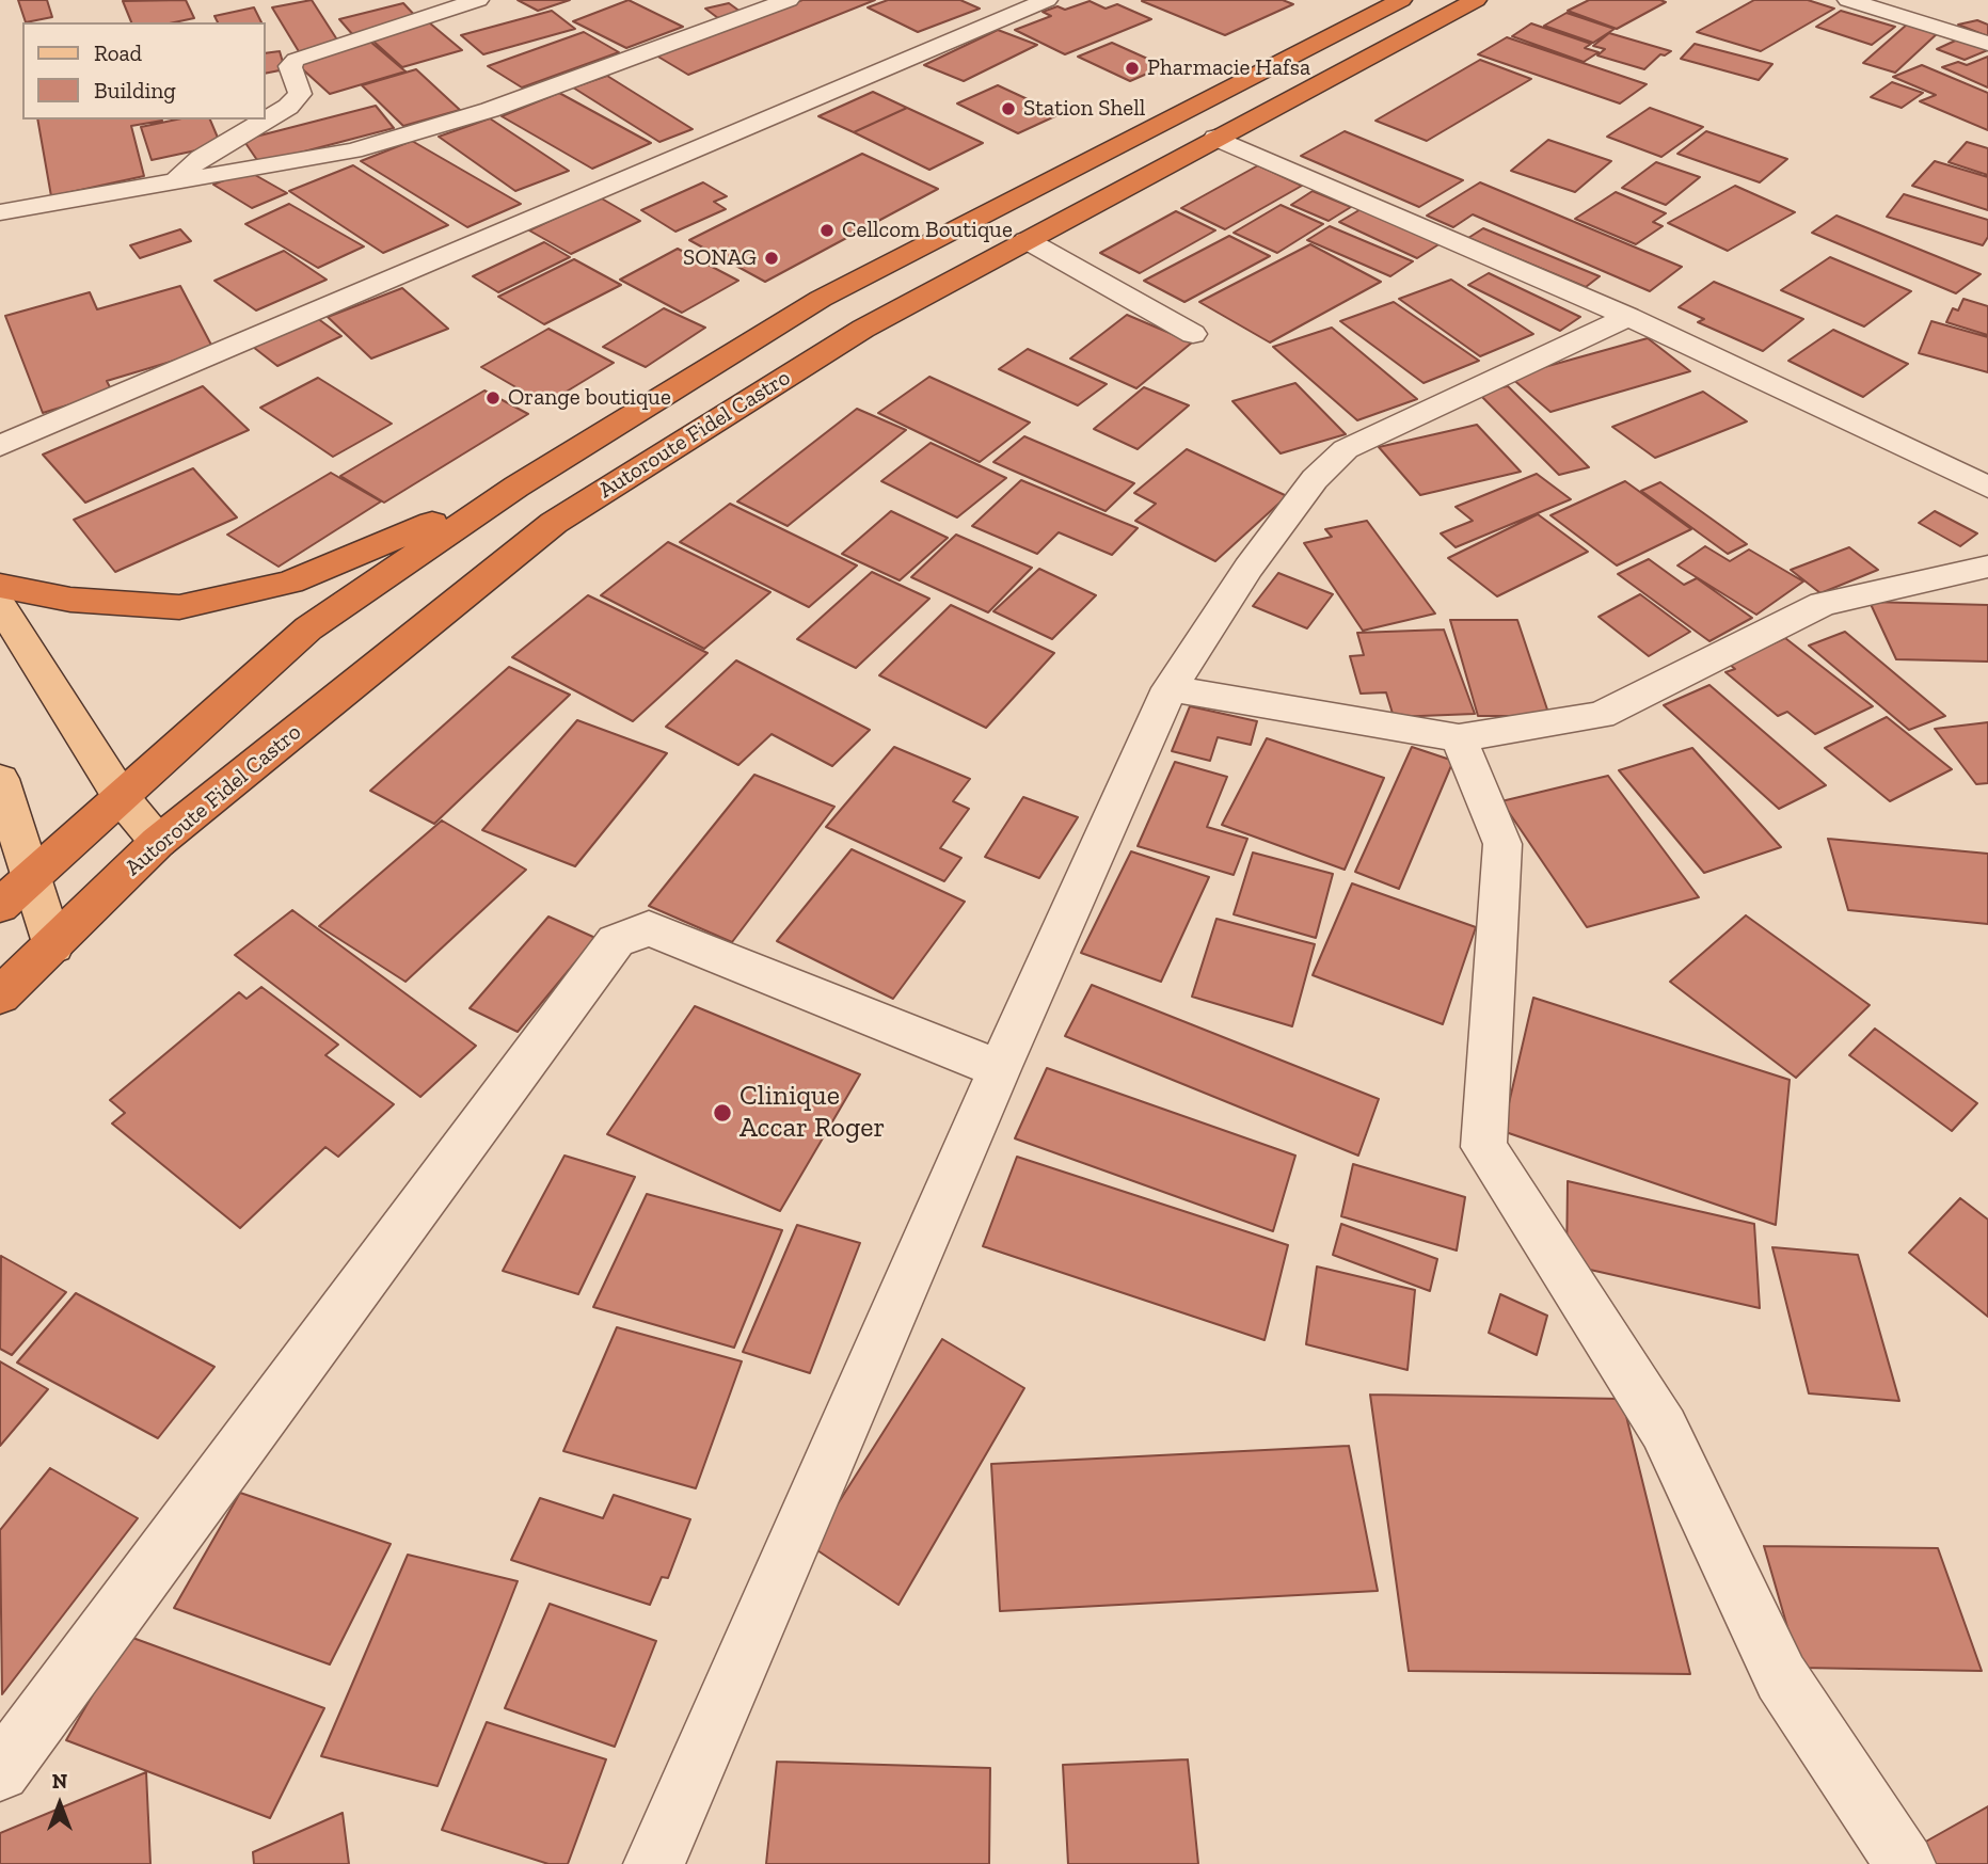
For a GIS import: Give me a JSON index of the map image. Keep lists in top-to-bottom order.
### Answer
{
  "streets": {
    "highway": ["Autoroute Fidel Castro"]
  },
  "places": [
    "Pharmacie Hafsa",
    "Station Shell",
    "Cellcom Boutique",
    "SONAG",
    "Orange boutique",
    "Clinique Accar Roger"
  ],
  "legend": ["Road", "Building"],
  "north": "top"
}
